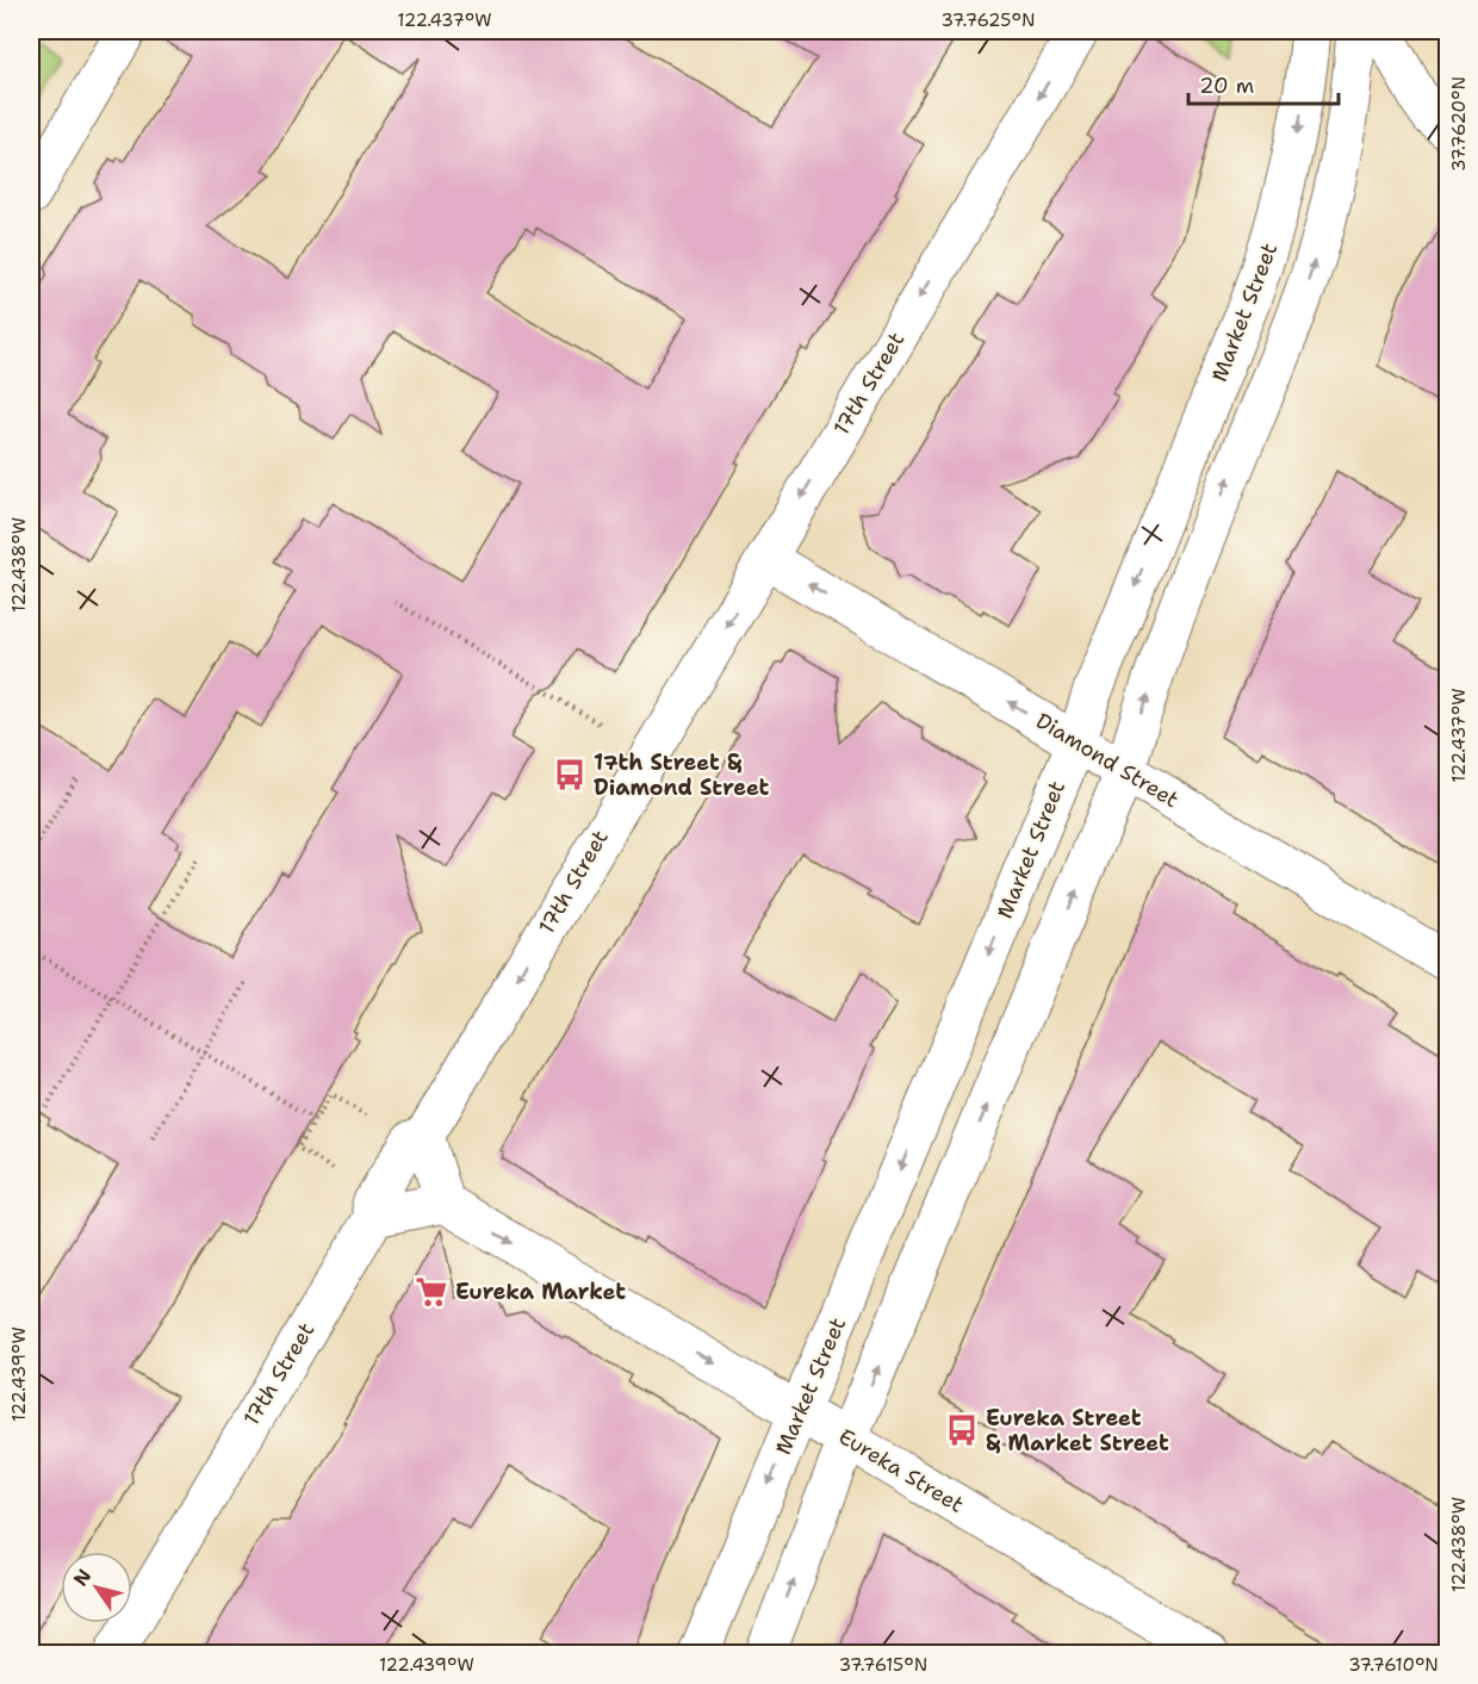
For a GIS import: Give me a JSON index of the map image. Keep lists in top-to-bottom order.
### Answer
{
  "streets": {
    "main road": [
      "Market Street",
      "17th Street",
      "Diamond Street",
      "Eureka Street"
    ]
  },
  "crossings": [
    ["Market Street", "Diamond Street"],
    ["Market Street", "Eureka Street"],
    ["17th Street", "Diamond Street"]
  ],
  "one_way": ["17th Street", "Diamond Street", "Eureka Street"],
  "places": {
    "bus stop": ["17th Street & Diamond Street", "Eureka Street & Market Street"],
    "supermarket": ["Eureka Market"]
  },
  "scale_bar": "20 m",
  "north": "top left",
  "coordinates": [
    "122.437°W",
    "37.7625°N",
    "37.7620°N",
    "122.438°W",
    "122.439°W",
    "37.7615°N",
    "37.7610°N"
  ]
}
